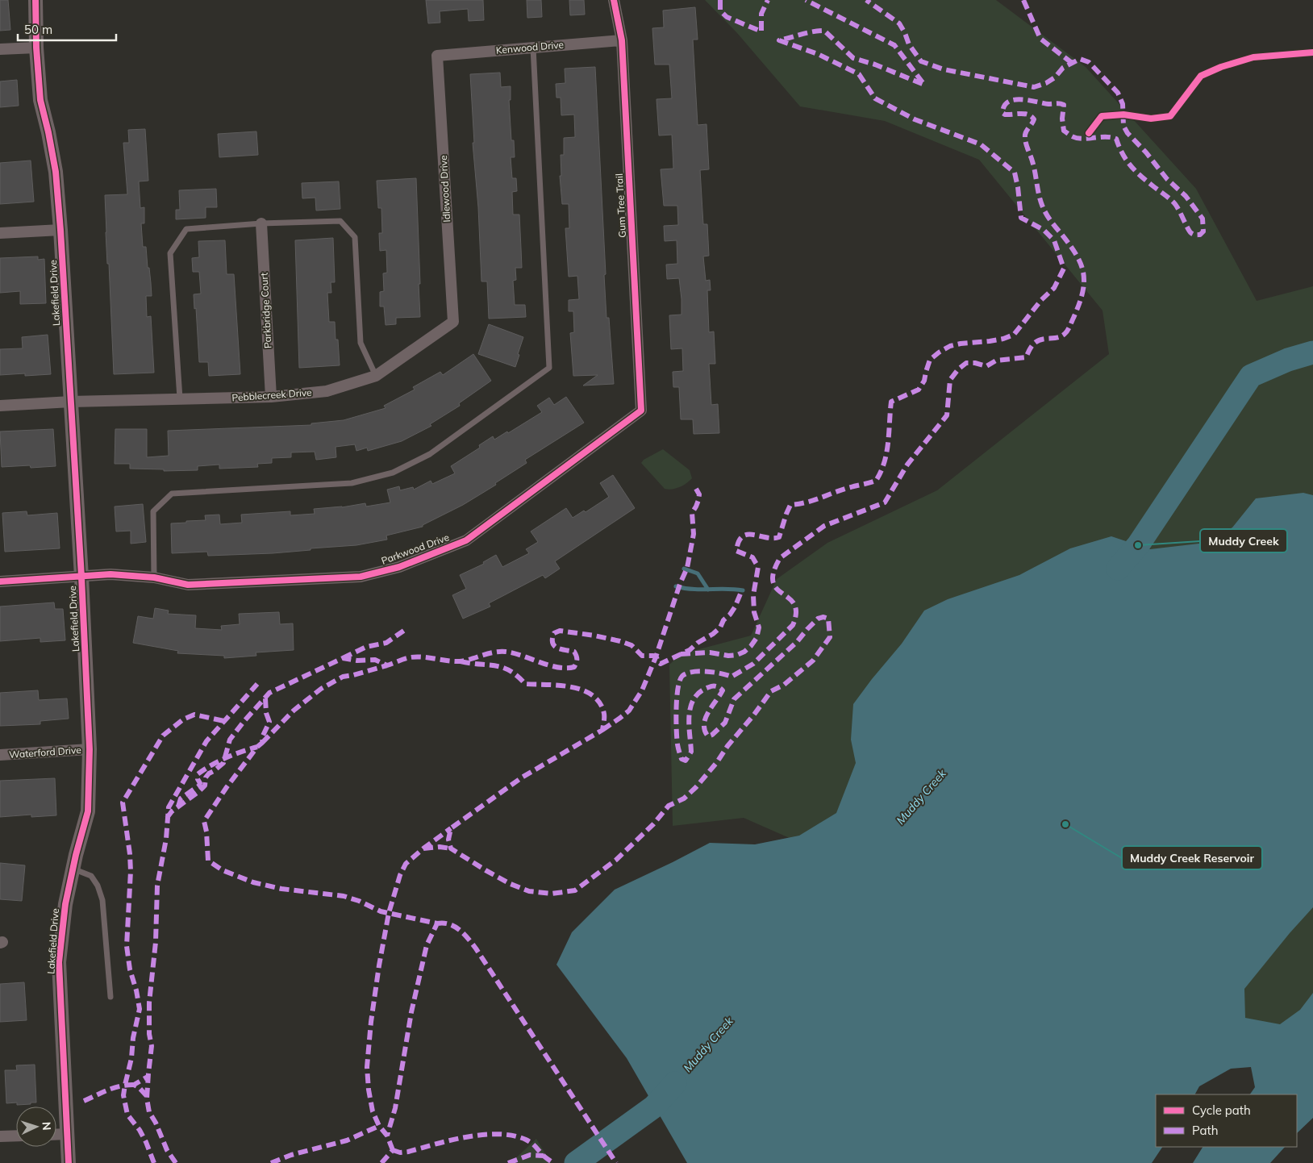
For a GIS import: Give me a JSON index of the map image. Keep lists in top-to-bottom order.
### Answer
{
  "streets": {
    "street": [
      "Kenwood Drive",
      "Idlewood Drive",
      "Gum Tree Trail",
      "Lakefield Drive",
      "Parkbridge Court",
      "Pebblecreek Drive",
      "Parkwood Drive",
      "Waterford Drive"
    ]
  },
  "crossings": [
    ["Kenwood Drive", "Idlewood Drive"],
    ["Kenwood Drive", "Gum Tree Trail"],
    ["Idlewood Drive", "Pebblecreek Drive"],
    ["Gum Tree Trail", "Parkwood Drive"],
    ["Lakefield Drive", "Pebblecreek Drive"],
    ["Lakefield Drive", "Parkwood Drive"],
    ["Lakefield Drive", "Waterford Drive"],
    ["Parkbridge Court", "Pebblecreek Drive"]
  ],
  "water": ["Muddy Creek"],
  "places": ["Muddy Creek", "Muddy Creek Reservoir"],
  "legend": ["Cycle path", "Path"],
  "scale_bar": "50 m",
  "north": "right"
}
